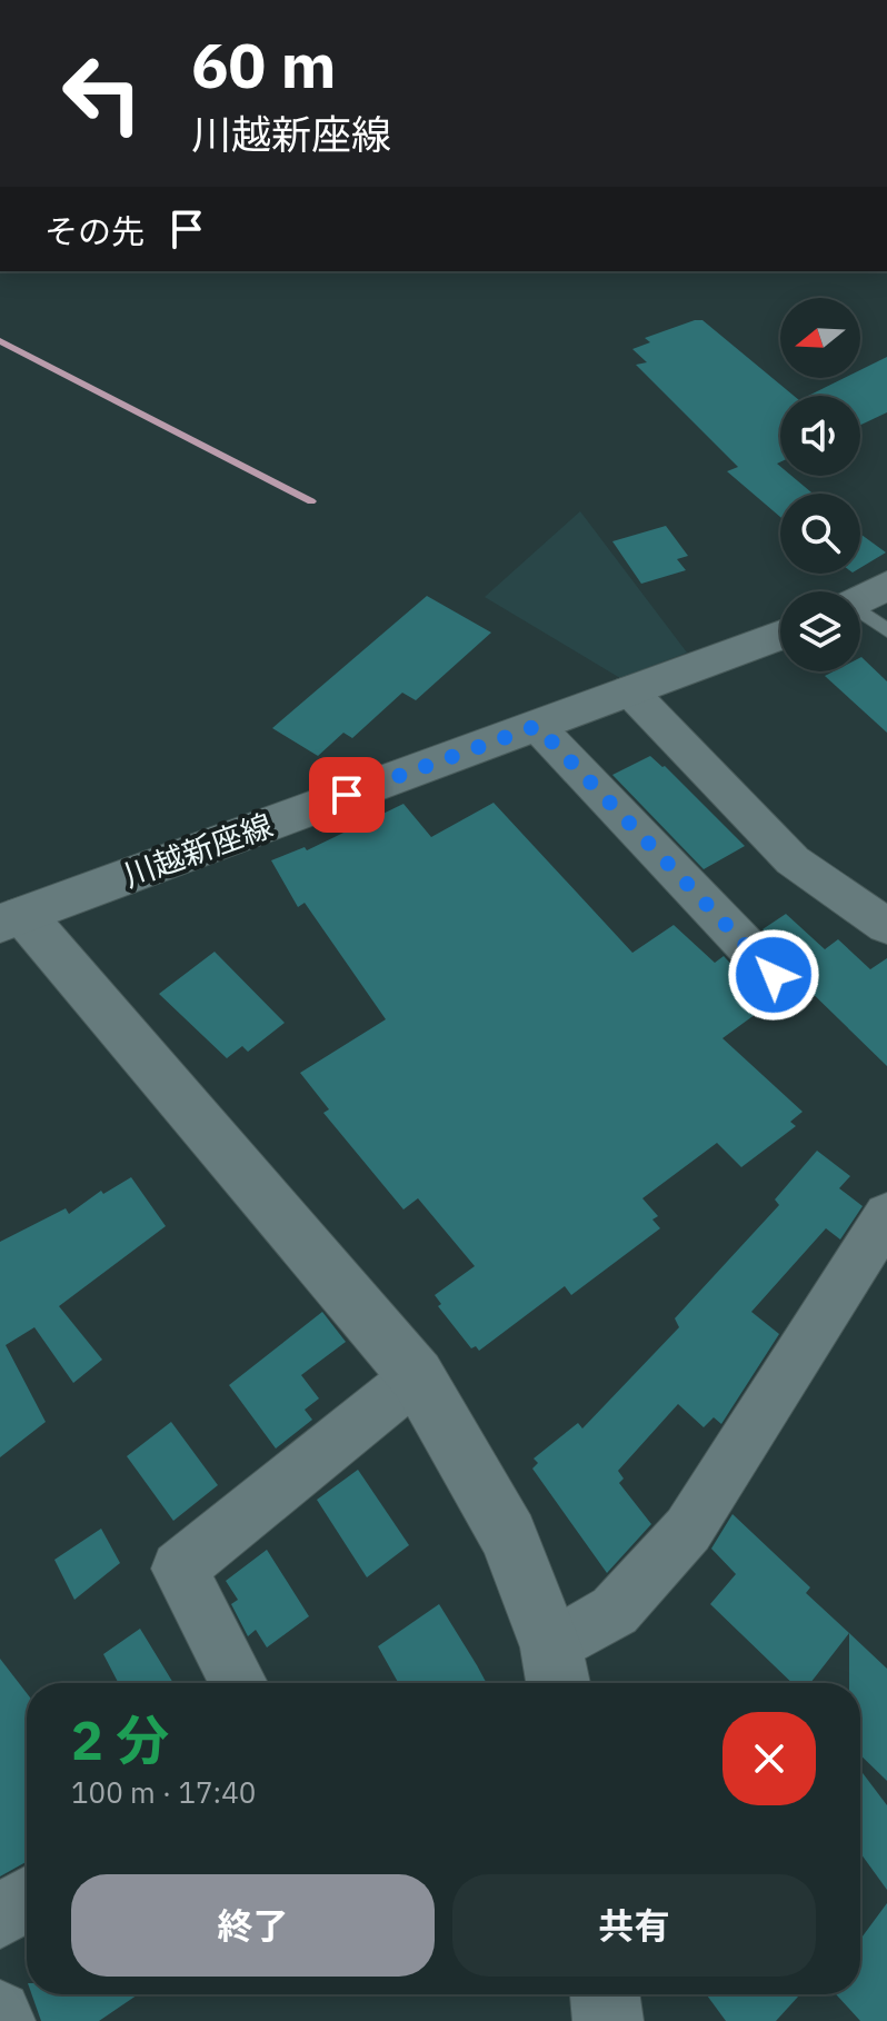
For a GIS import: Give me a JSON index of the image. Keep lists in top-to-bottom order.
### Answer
{
  "streets": {
    "main road": ["川越新座線"]
  },
  "north": "left",
  "page": {
    "turn": ["60 m", "川越新座線"],
    "then": "その先",
    "heading": ["2 分", "100 m · 17:40"],
    "buttons": ["終了", "共有"]
  }
}
